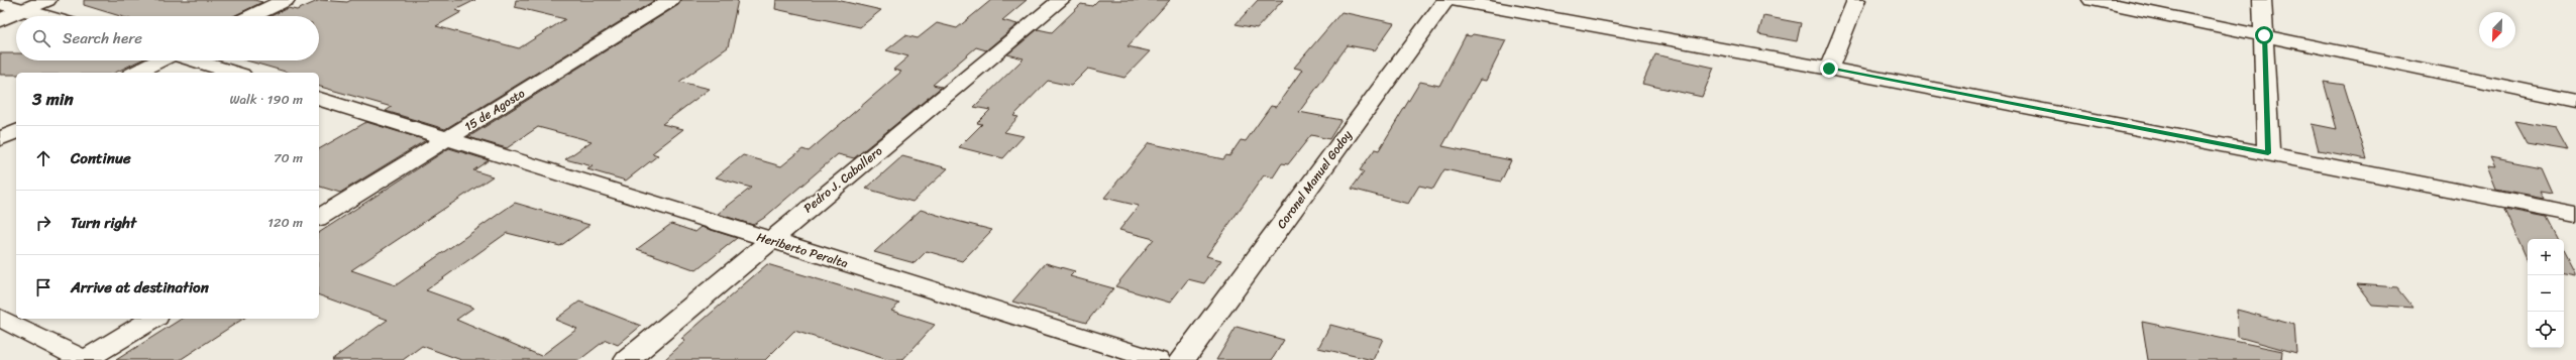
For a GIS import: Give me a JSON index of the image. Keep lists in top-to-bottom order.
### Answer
{
  "streets": {
    "main road": [
      "15 de Agosto",
      "Pedro J. Caballero",
      "Coronel Manuel Godoy",
      "Heriberto Peralta"
    ]
  },
  "crossings": [
    ["15 de Agosto", "Heriberto Peralta"],
    ["Pedro J. Caballero", "Heriberto Peralta"]
  ],
  "north": "bottom left",
  "page": {
    "search": "Search here",
    "heading": ["3 min", "Walk · 190 m"],
    "list": [
      ["Continue", "70 m"],
      ["Turn right", "120 m"],
      "Arrive at destination"
    ],
    "map_buttons": ["+", "−"]
  }
}
